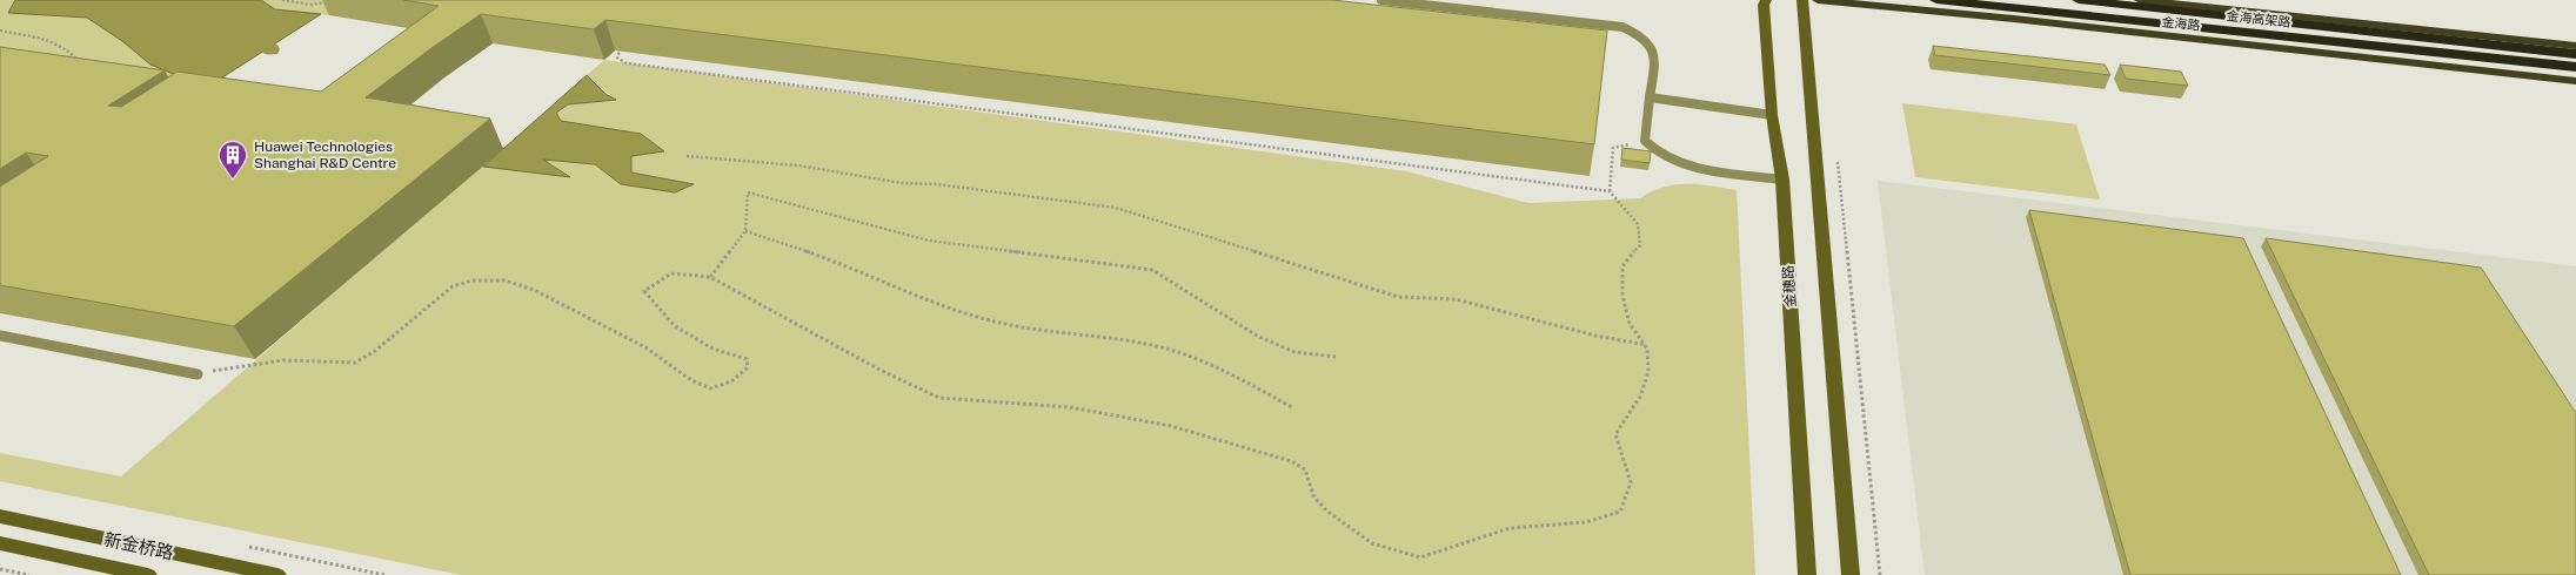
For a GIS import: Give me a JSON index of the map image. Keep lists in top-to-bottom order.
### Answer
{
  "streets": {
    "highway": ["金海高架路"],
    "main road": ["金海路"],
    "street": ["金穗路", "新金桥路"]
  },
  "places": {
    "building": ["Huawei Technologies Shanghai R&D Centre"]
  }
}
